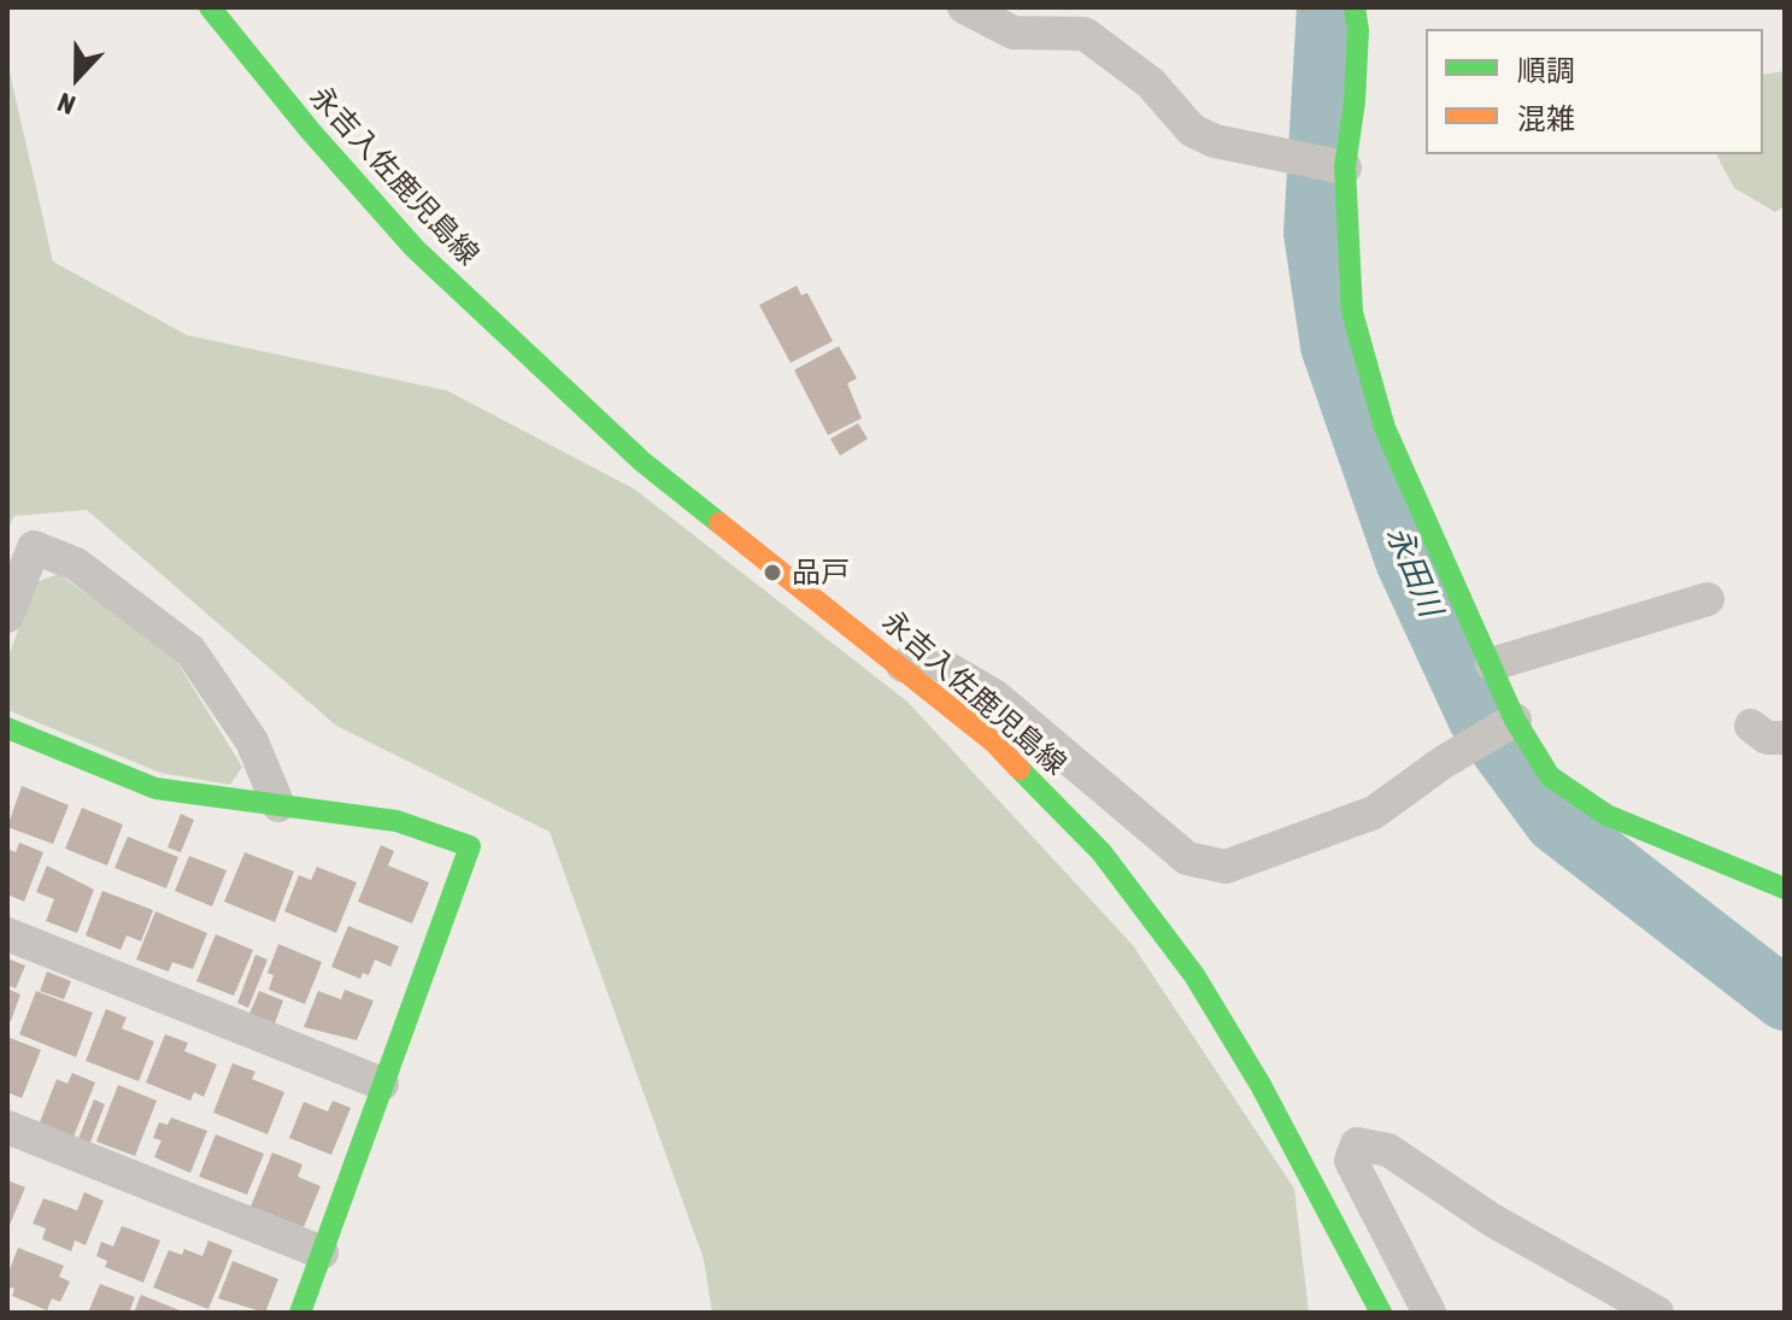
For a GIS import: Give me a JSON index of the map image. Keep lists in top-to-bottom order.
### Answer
{
  "streets": {
    "street": ["永吉入佐鹿児島線"]
  },
  "water": ["永田川"],
  "places": ["品戸"],
  "legend": ["順調", "混雑"],
  "north": "bottom"
}
